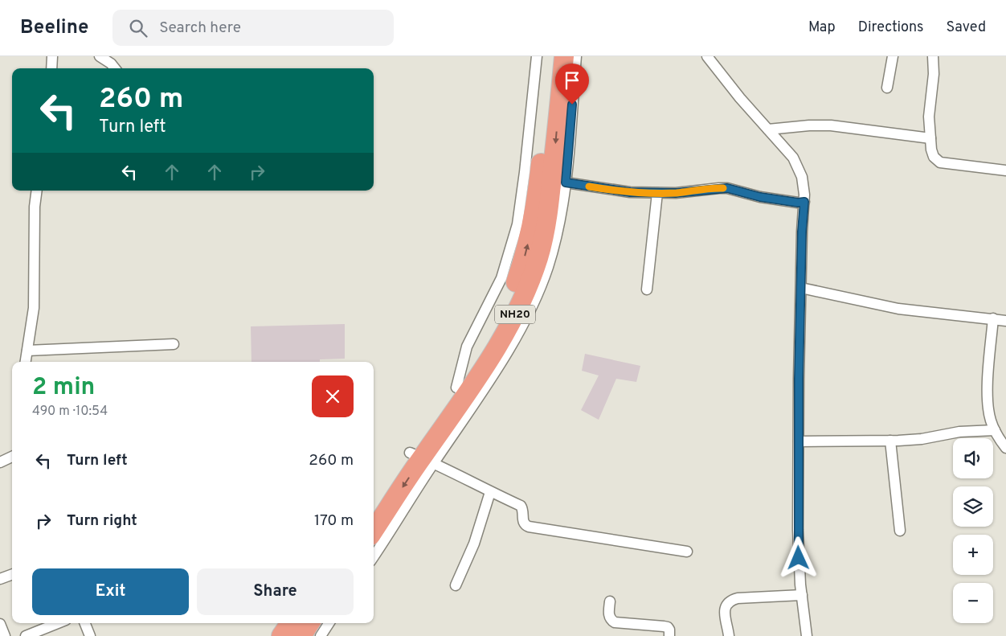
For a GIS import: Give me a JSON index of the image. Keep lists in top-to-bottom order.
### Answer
{
  "streets": {
    "highway": ["NH20"]
  },
  "page": {
    "header": "Beeline",
    "search": "Search here",
    "nav": ["Map", "Directions", "Saved"],
    "turn": ["260 m", "Turn left"],
    "heading": ["2 min", "490 m · 10:54"],
    "list": [
      {
        "name": "Turn left",
        "value": "260 m"
      },
      {
        "name": "Turn right",
        "value": "170 m"
      }
    ],
    "map_buttons": ["+", "−"],
    "buttons": ["Exit", "Share"]
  }
}
